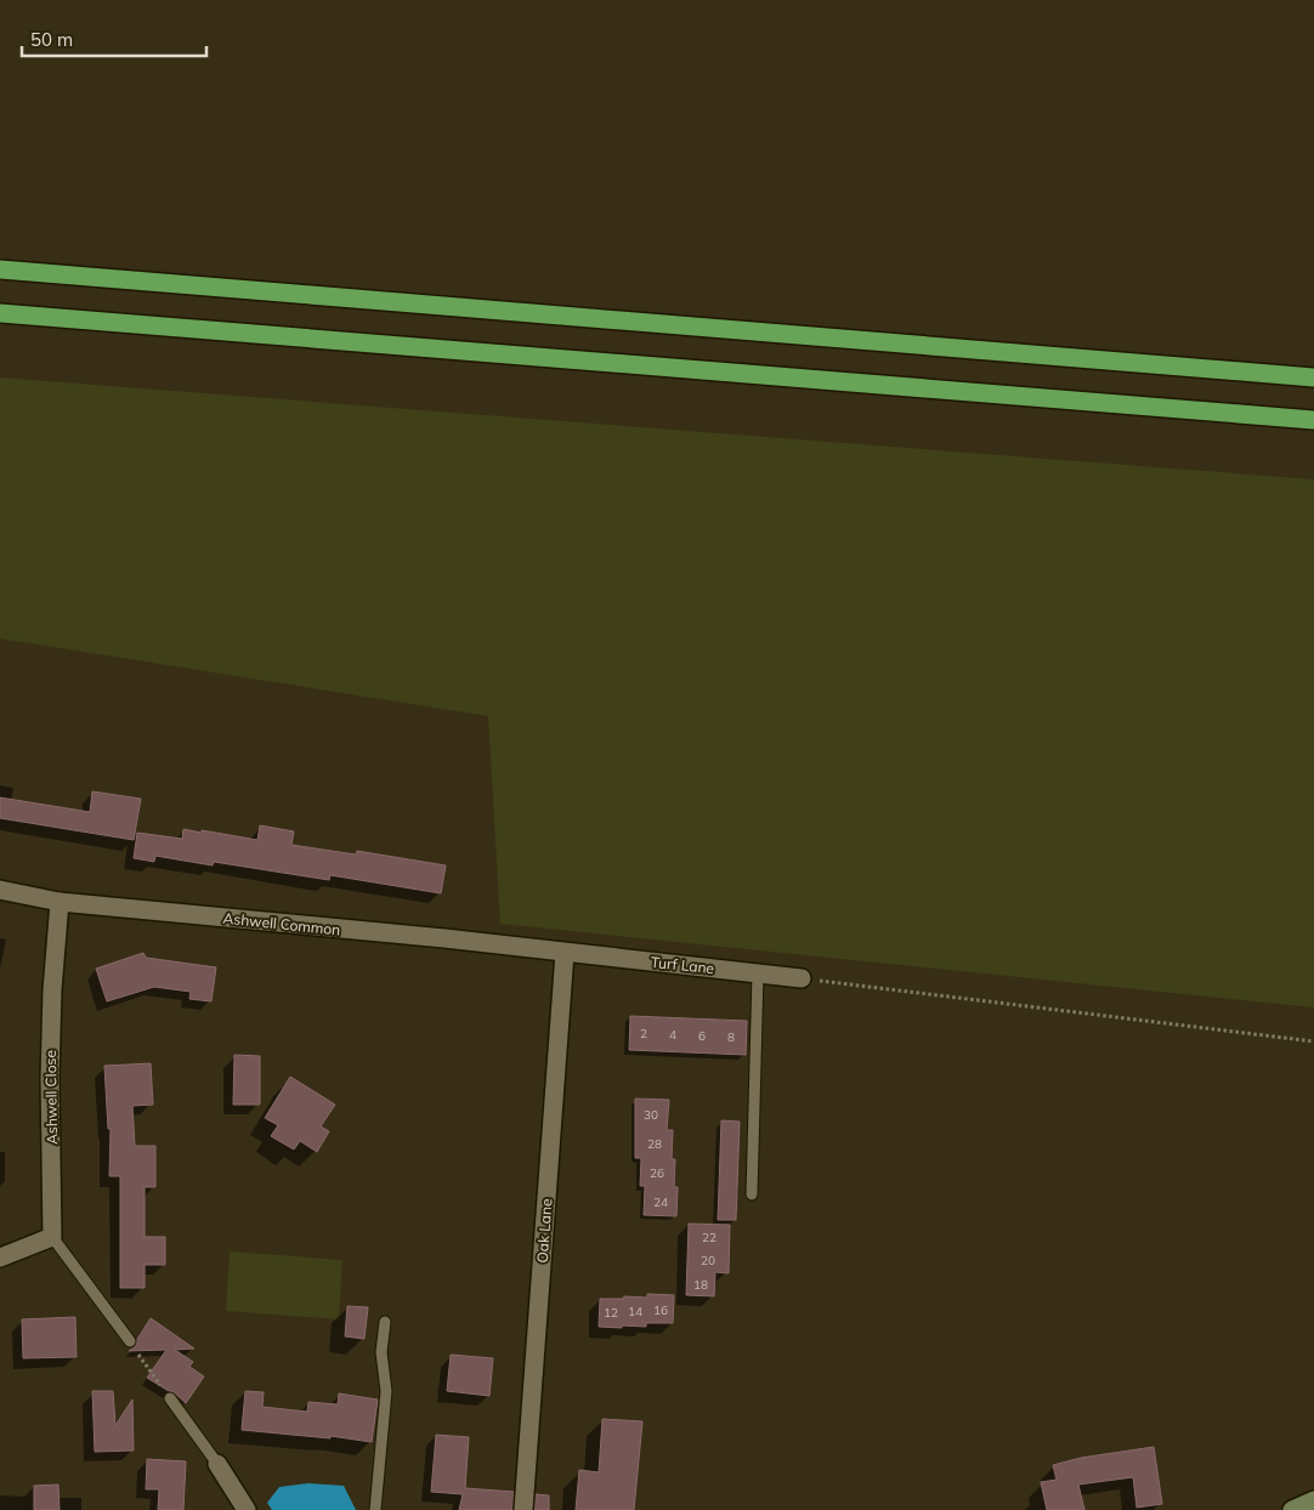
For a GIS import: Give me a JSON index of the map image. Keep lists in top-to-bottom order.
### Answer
{
  "streets": {
    "street": [
      "Ashwell Common",
      "Turf Lane",
      "Ashwell Close",
      "Oak Lane"
    ]
  },
  "crossings": [
    ["Ashwell Common", "Turf Lane"],
    ["Ashwell Common", "Ashwell Close"],
    ["Ashwell Common", "Oak Lane"],
    ["Turf Lane", "Oak Lane"]
  ],
  "house_numbers": [
    "2",
    "4",
    "6",
    "8",
    "30",
    "28",
    "26",
    "24",
    "22",
    "20",
    "18",
    "16",
    "14",
    "12"
  ],
  "scale_bar": "50 m"
}
